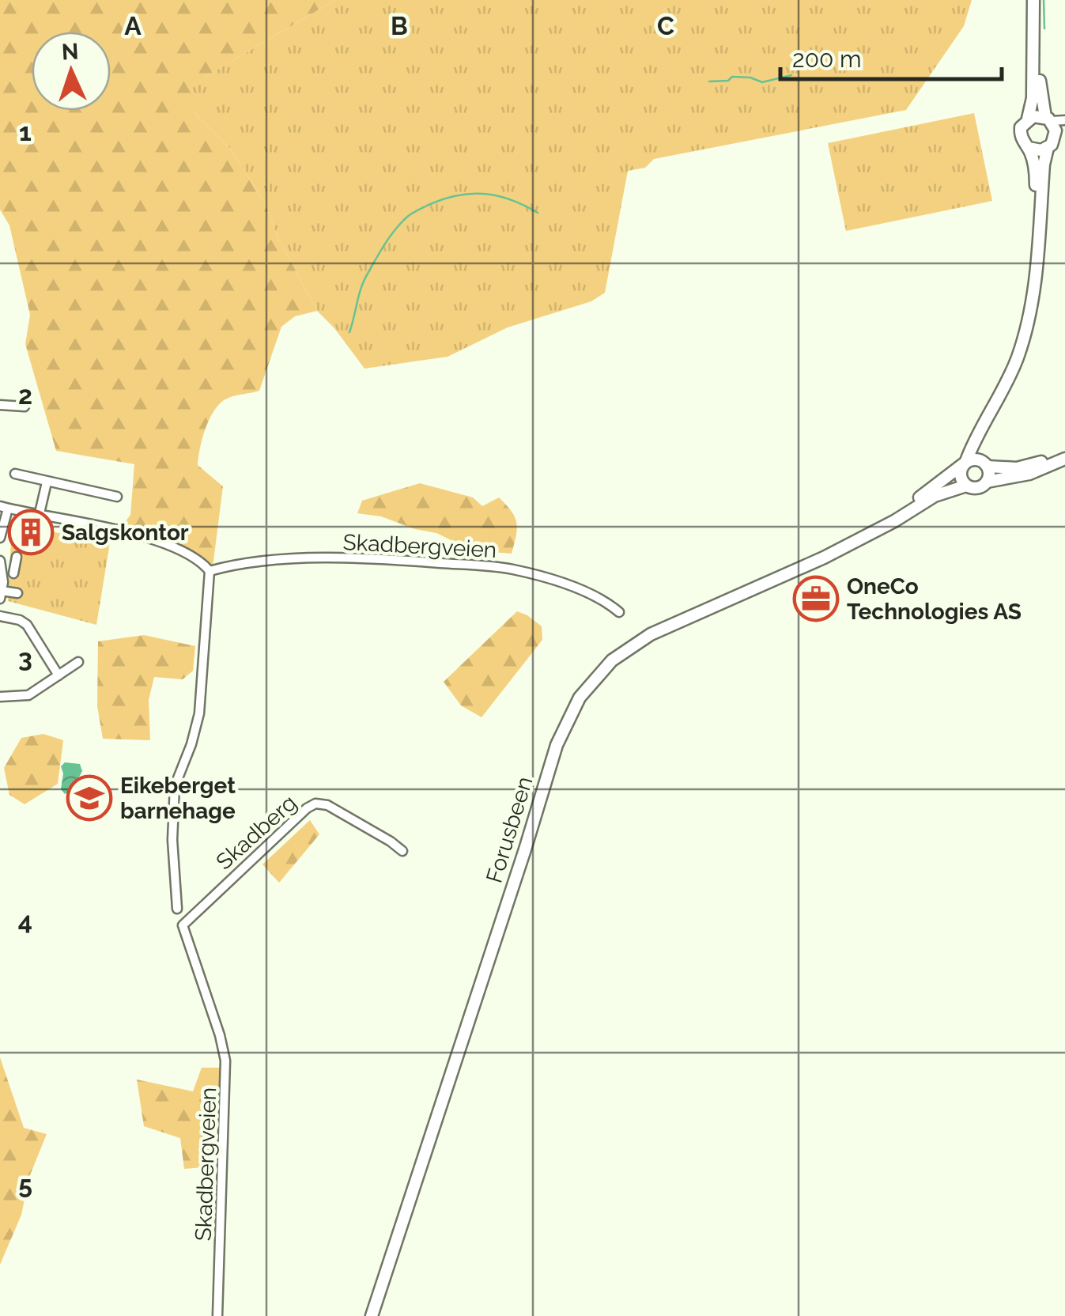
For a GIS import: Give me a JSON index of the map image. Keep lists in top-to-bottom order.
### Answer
{
  "streets": {
    "main road": ["Forusbeen"],
    "street": ["Skadbergveien", "Skadberg"]
  },
  "crossings": [
    ["Skadbergveien", "Skadberg"]
  ],
  "places": {
    "building": ["Salgskontor"],
    "office": ["OneCo Technologies AS"],
    "school or university": ["Eikeberget barnehage"]
  },
  "scale_bar": "200 m",
  "north": "top",
  "grid": {
    "columns": ["A", "B", "C"],
    "rows": [
      "1",
      "2",
      "3",
      "4",
      "5"
    ]
  }
}
